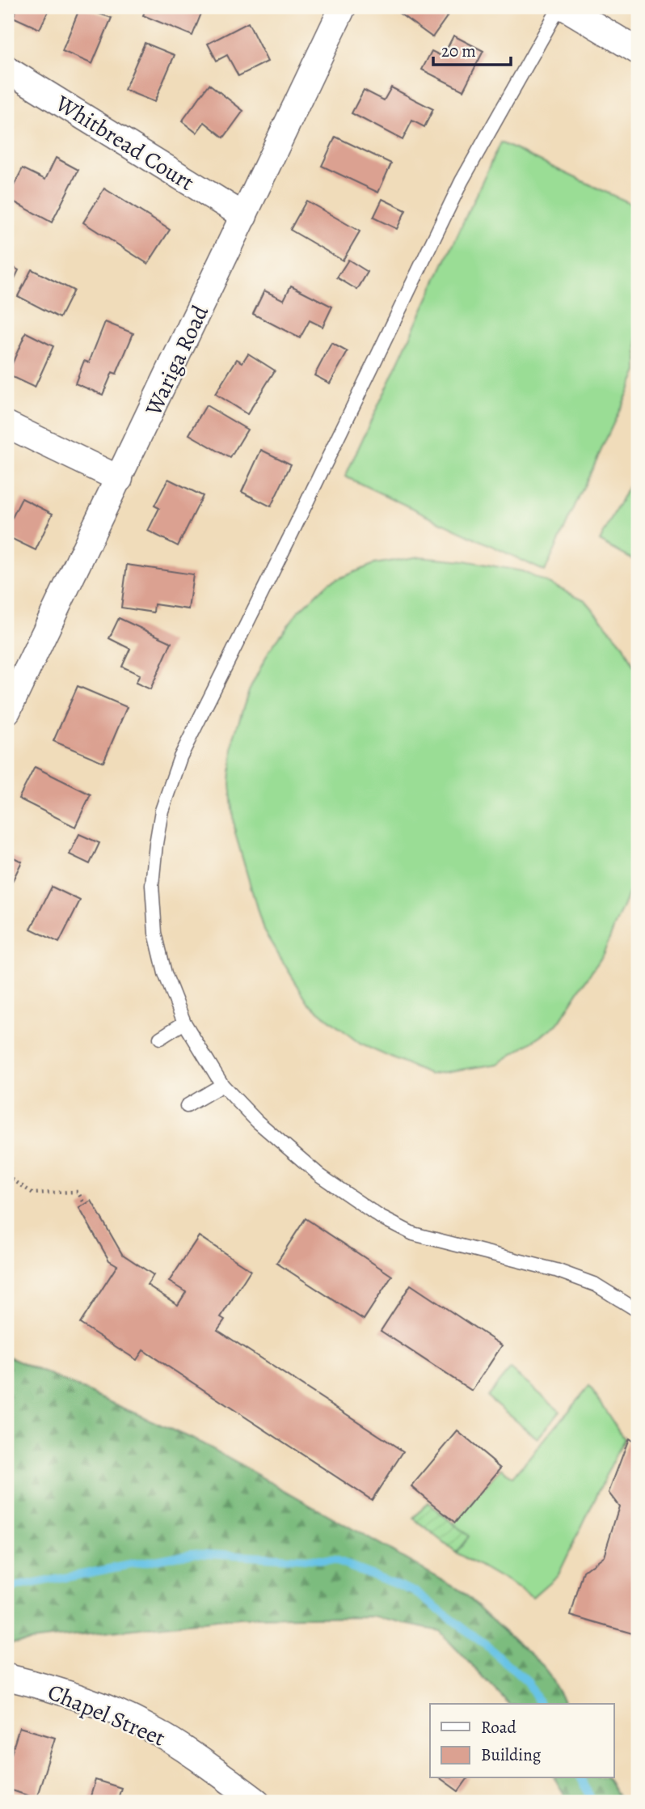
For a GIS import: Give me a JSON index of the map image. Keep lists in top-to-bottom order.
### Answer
{
  "streets": {
    "street": ["Whitbread Court", "Wariga Road", "Chapel Street"]
  },
  "crossings": [
    ["Whitbread Court", "Wariga Road"]
  ],
  "legend": ["Road", "Building"],
  "scale_bar": "20 m"
}
